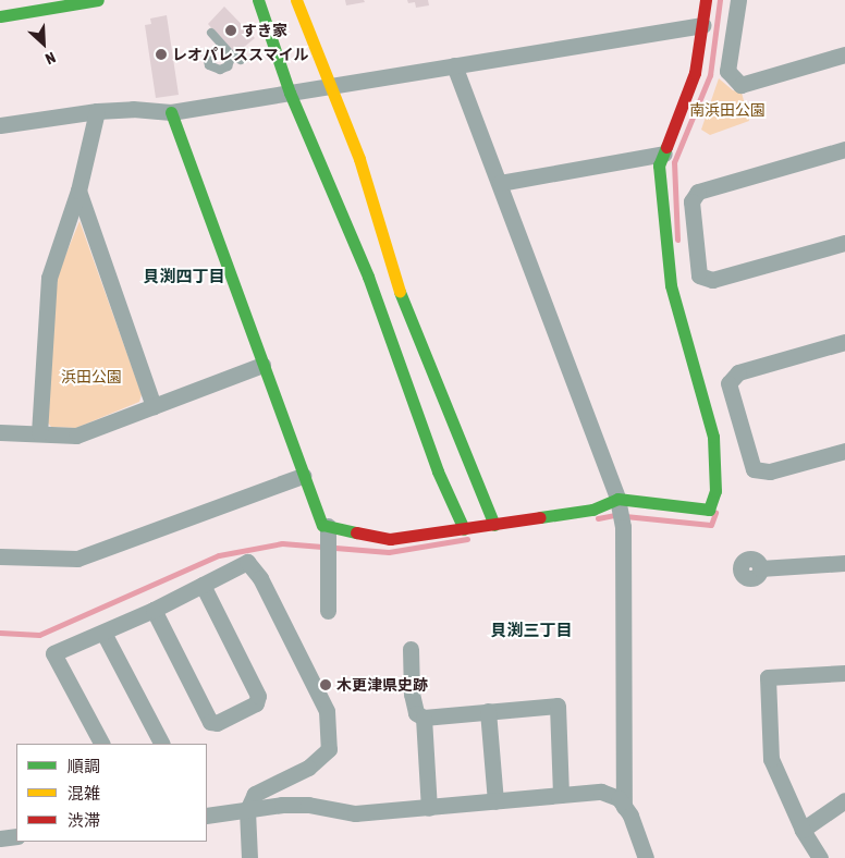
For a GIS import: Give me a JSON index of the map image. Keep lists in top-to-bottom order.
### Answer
{
  "districts": ["貝渕四丁目", "貝渕三丁目"],
  "parks": ["南浜田公園", "浜田公園"],
  "places": ["すき家", "レオパレススマイル", "木更津県史跡"],
  "legend": ["順調", "混雑", "渋滞"],
  "north": "bottom right"
}
